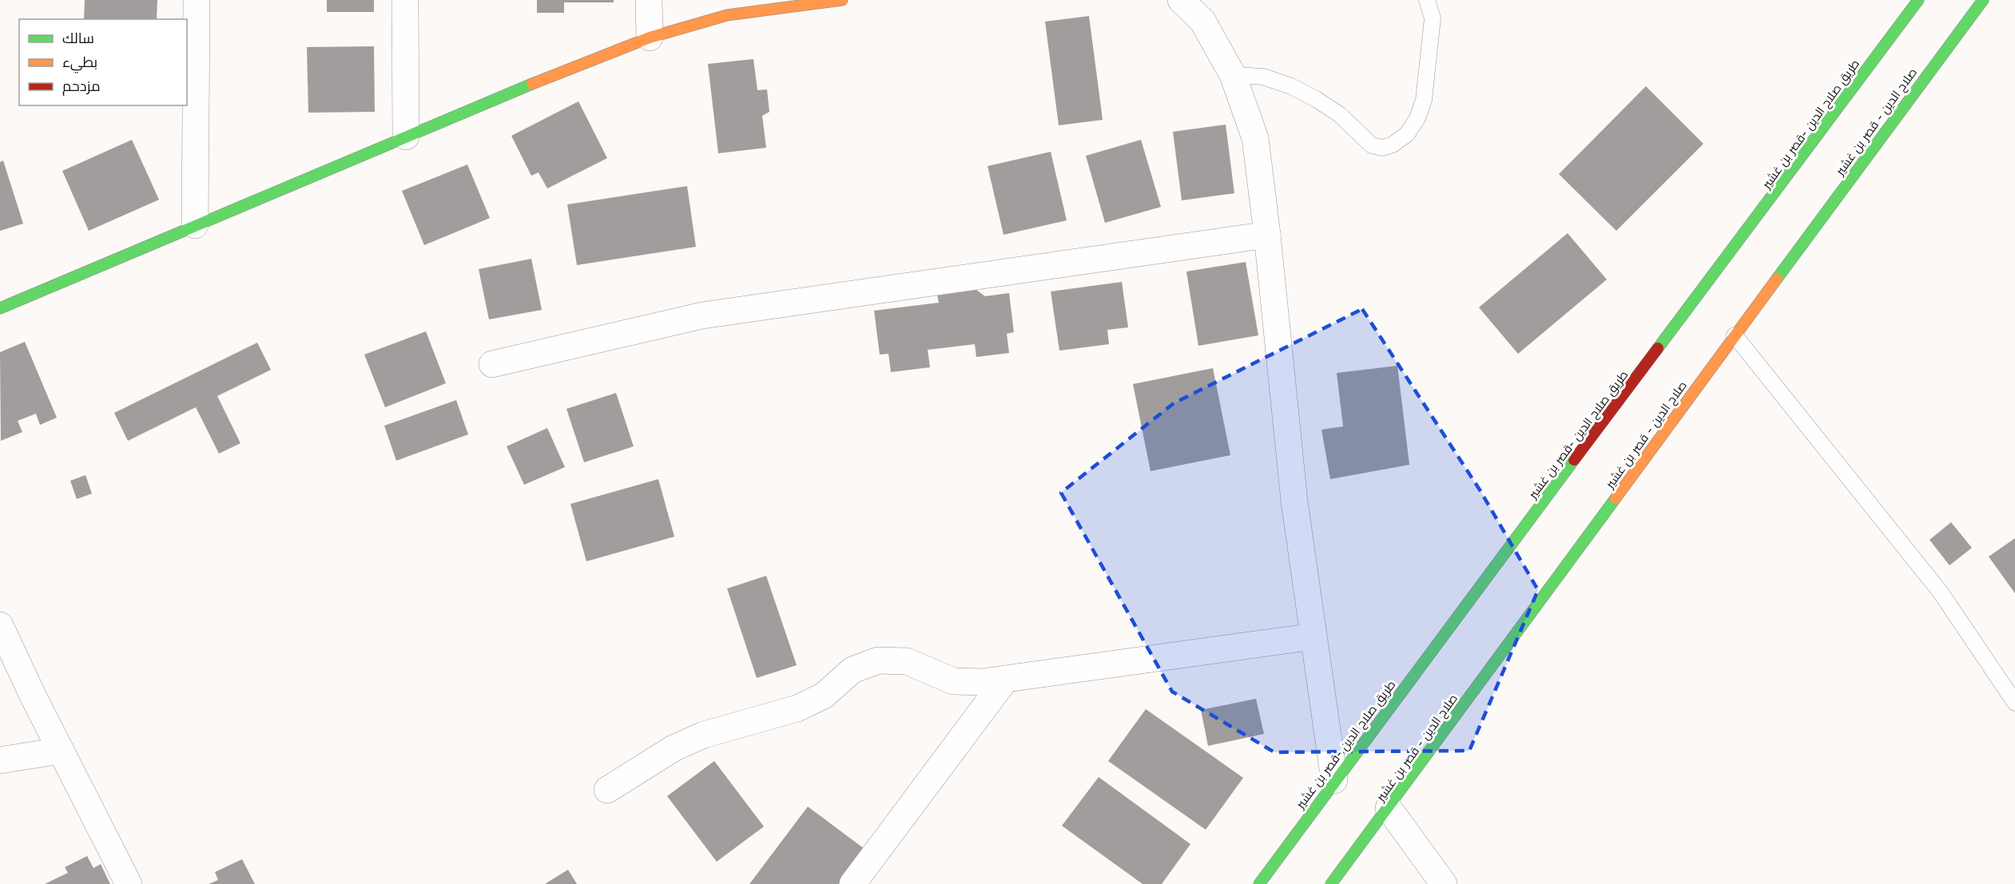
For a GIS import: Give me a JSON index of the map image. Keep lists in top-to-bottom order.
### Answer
{
  "streets": {
    "main road": ["صلاح الدين - قصر بن غشير", "طريق صلاح الدين -قصر بن غشير"]
  },
  "legend": ["سالك", "بطيء", "مزدحم"]
}
